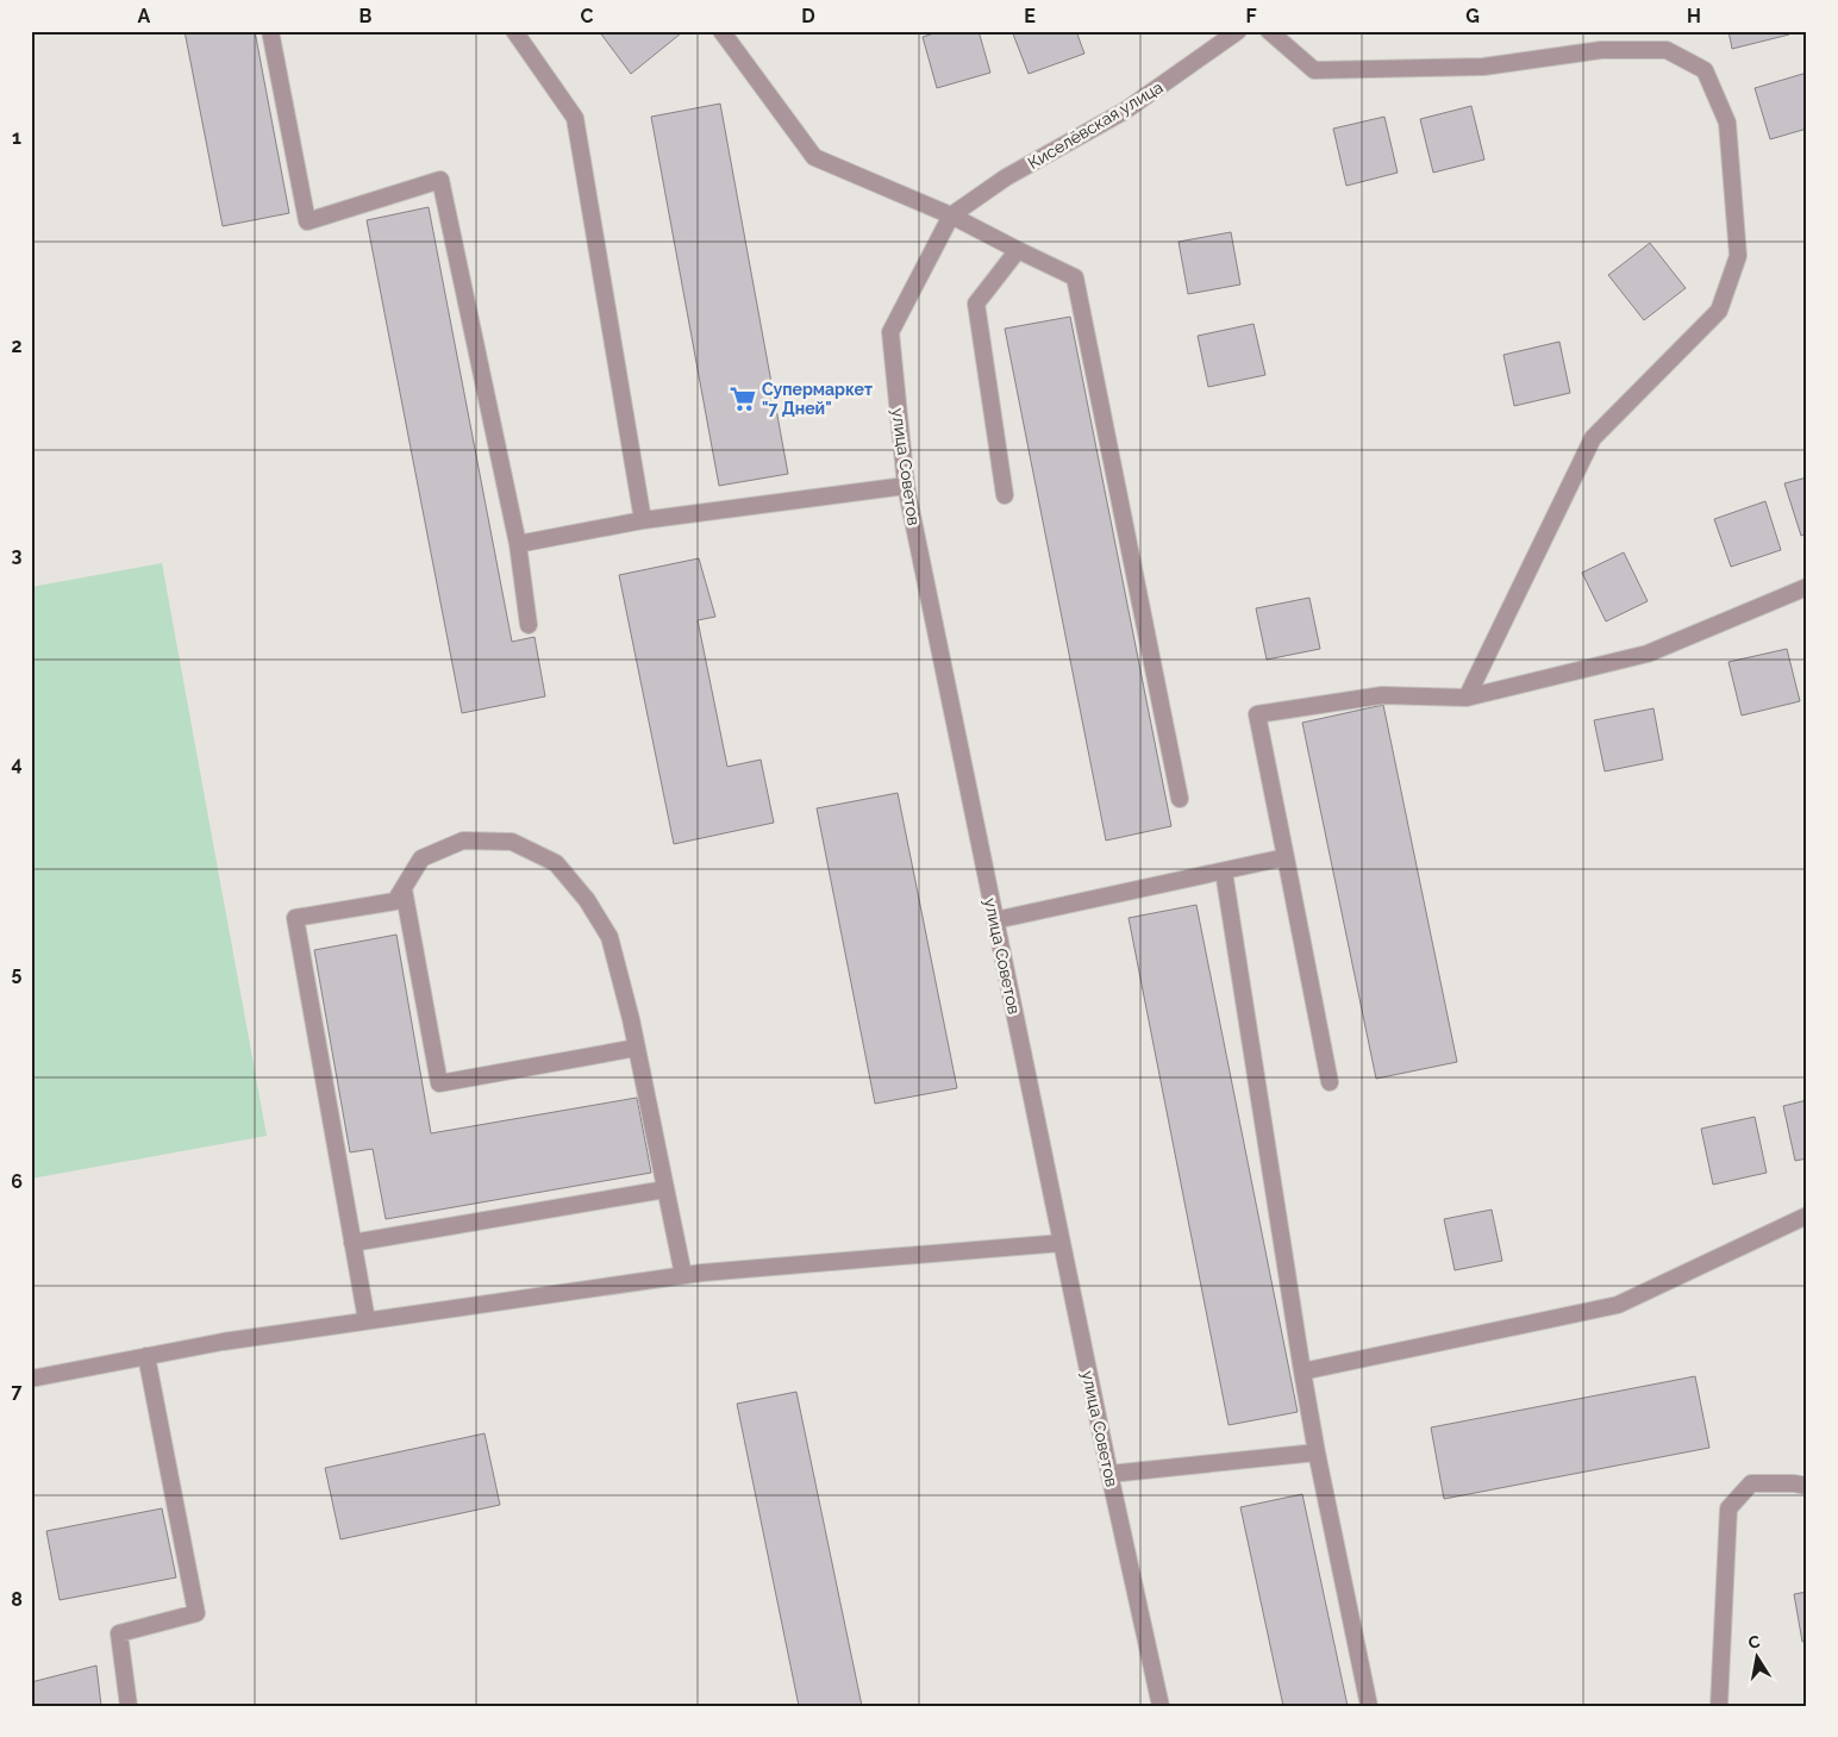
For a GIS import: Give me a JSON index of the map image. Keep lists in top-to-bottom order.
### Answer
{
  "streets": {
    "street": ["Киселёвская улица", "улица Советов"]
  },
  "crossings": [
    ["Киселёвская улица", "улица Советов"]
  ],
  "places": {
    "supermarket": ["Супермаркет \"7 Дней\""]
  },
  "north": "top",
  "grid": {
    "columns": [
      "A",
      "B",
      "C",
      "D",
      "E",
      "F",
      "G",
      "H"
    ],
    "rows": [
      "1",
      "2",
      "3",
      "4",
      "5",
      "6",
      "7",
      "8"
    ]
  }
}
